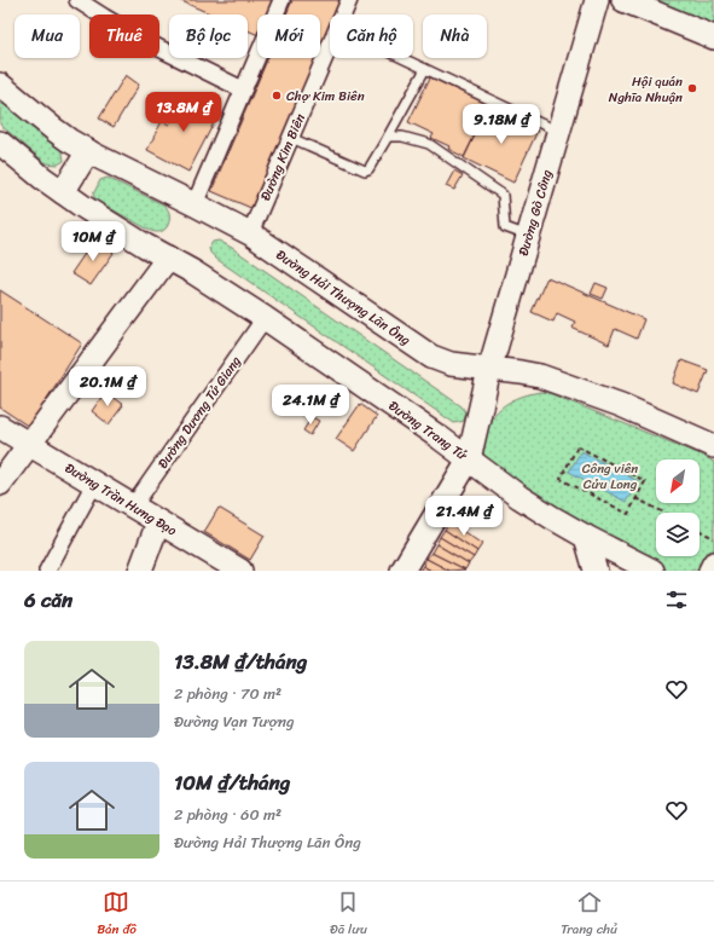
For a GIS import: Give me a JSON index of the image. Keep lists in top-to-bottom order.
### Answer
{
  "streets": {
    "main road": [
      "Đường Gò Công",
      "Đường Hải Thượng Lãn Ông",
      "Đường Trang Tử",
      "Đường Trần Hưng Đạo"
    ],
    "street": ["Đường Kim Biên", "Đường Dương Tử Giang"]
  },
  "crossings": [
    ["Đường Kim Biên", "Đường Hải Thượng Lãn Ông"],
    ["Đường Gò Công", "Đường Hải Thượng Lãn Ông"],
    ["Đường Gò Công", "Đường Trang Tử"],
    ["Đường Dương Tử Giang", "Đường Trang Tử"],
    ["Đường Dương Tử Giang", "Đường Trần Hưng Đạo"]
  ],
  "parks": ["Công viên Cửu Long"],
  "places": ["Hội quán Nghĩa Nhuận", "Chợ Kim Biên"],
  "north": "bottom left",
  "page": {
    "chip": [
      "Mua",
      "Thuê",
      "Bộ lọc",
      "Mới",
      "Căn hộ",
      "Nhà"
    ],
    "price": [
      "13.8M ₫",
      "9.18M ₫",
      "10M ₫",
      "20.1M ₫",
      "24.1M ₫",
      "21.4M ₫"
    ],
    "heading": "6 căn",
    "list": [
      {
        "name": "13.8M ₫/tháng",
        "note": "2 phòng · 70 m² · Đường Vạn Tượng"
      },
      {
        "name": "10M ₫/tháng",
        "note": "2 phòng · 60 m² · Đường Hải Thượng Lãn Ông"
      }
    ],
    "tabs": ["Bản đồ", "Đã lưu", "Trang chủ"]
  }
}
